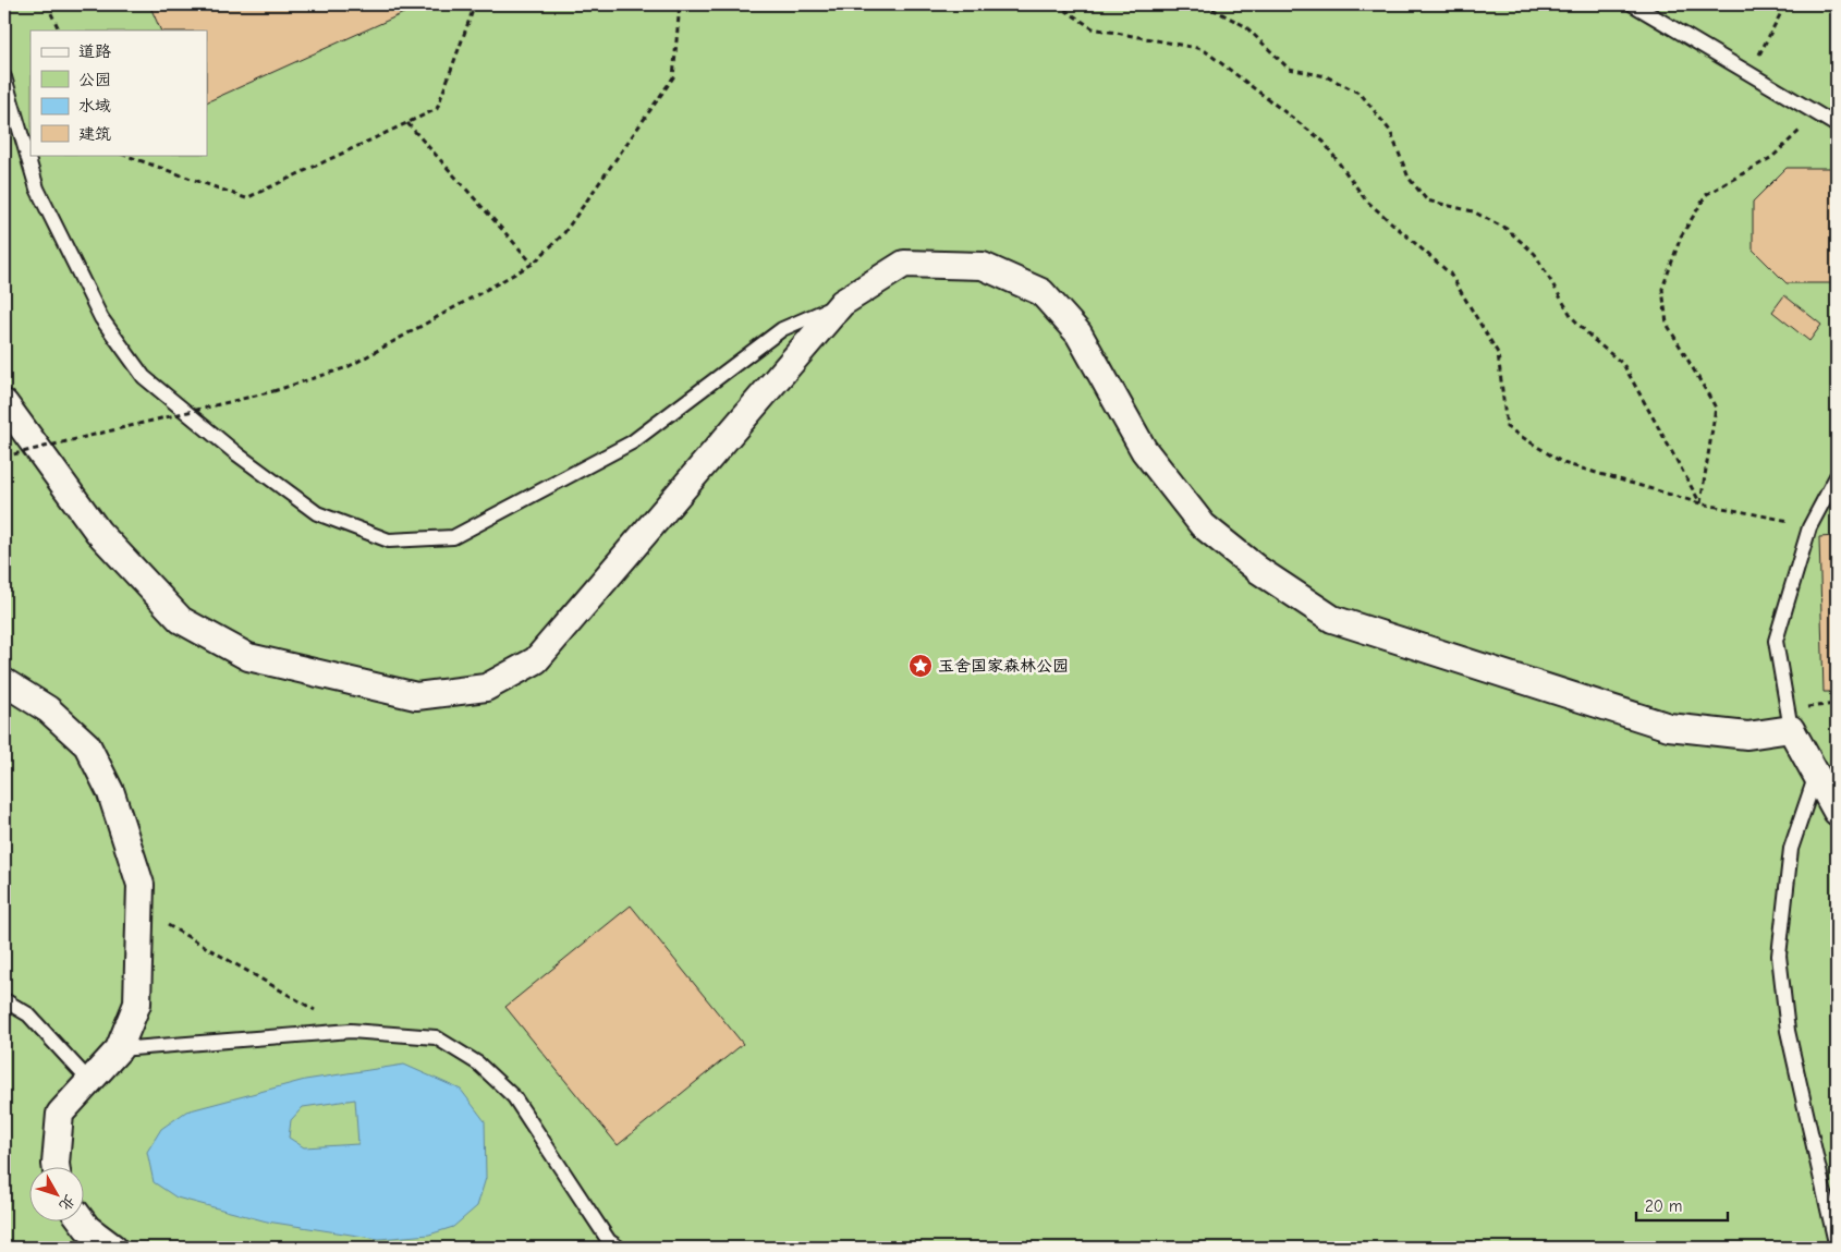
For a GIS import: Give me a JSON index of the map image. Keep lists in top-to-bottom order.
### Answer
{
  "places": {
    "place": ["玉舍国家森林公园"]
  },
  "legend": [
    "道路",
    "公园",
    "水域",
    "建筑"
  ],
  "scale_bar": "20 m",
  "north": "bottom right"
}
